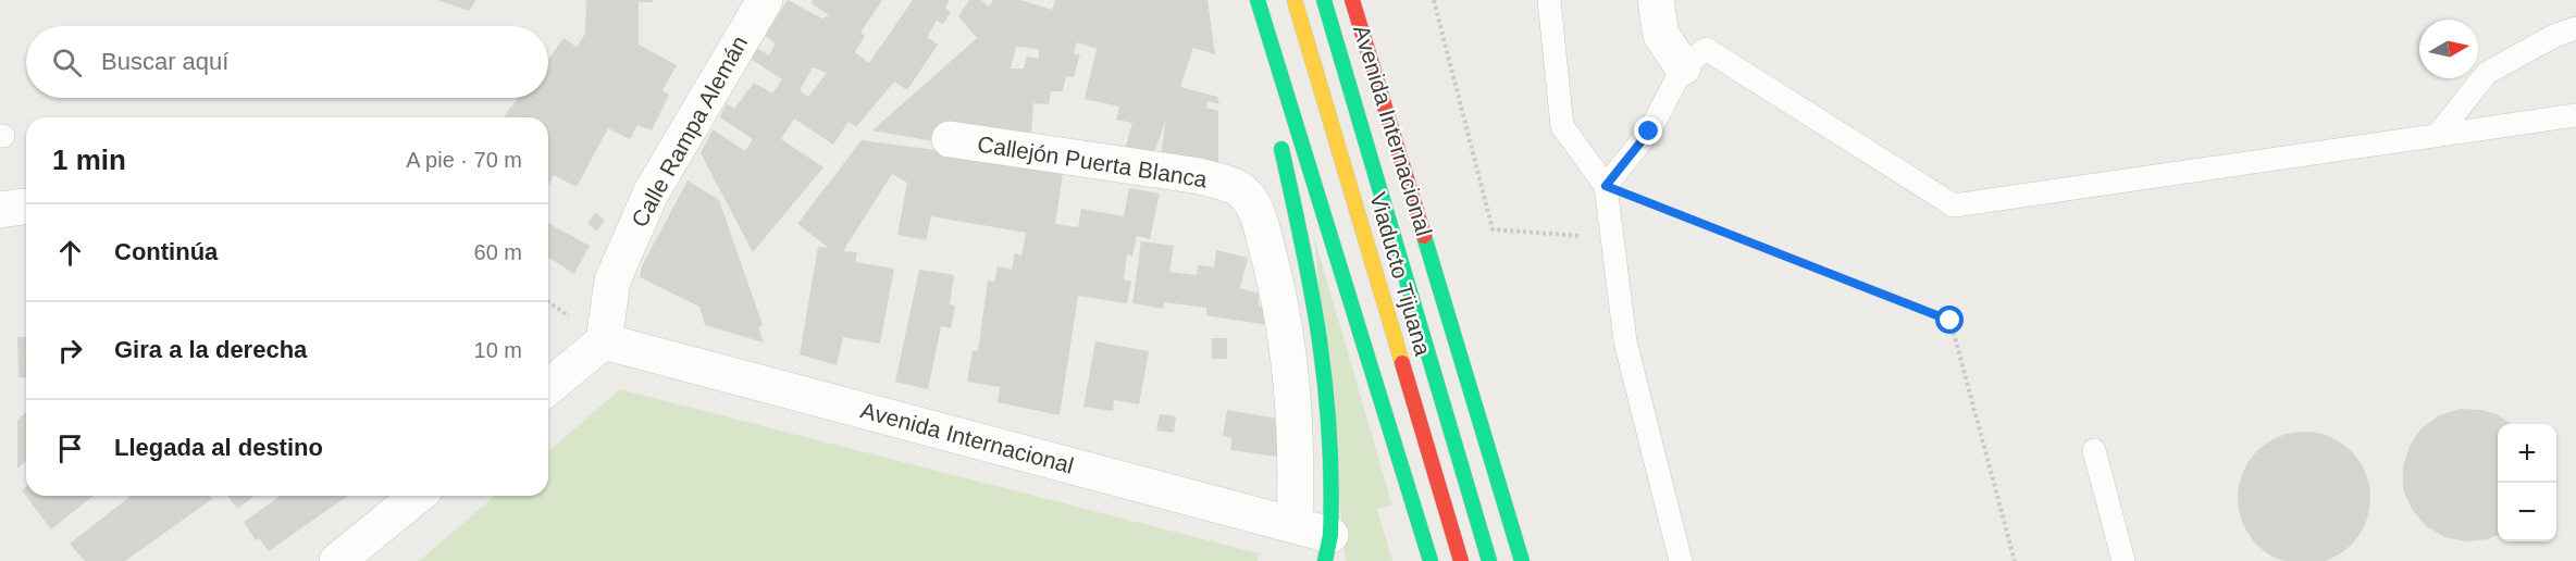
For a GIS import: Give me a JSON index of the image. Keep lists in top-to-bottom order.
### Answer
{
  "streets": {
    "highway": ["Avenida Internacional", "Viaducto Tijuana"],
    "street": ["Calle Rampa Alemán", "Callejón Puerta Blanca"]
  },
  "crossings": [
    ["Avenida Internacional", "Calle Rampa Alemán"],
    ["Avenida Internacional", "Callejón Puerta Blanca"]
  ],
  "north": "right",
  "page": {
    "search": "Buscar aquí",
    "heading": ["1 min", "A pie · 70 m"],
    "list": [
      ["Continúa", "60 m"],
      ["Gira a la derecha", "10 m"],
      "Llegada al destino"
    ],
    "map_buttons": ["+", "−"]
  }
}
